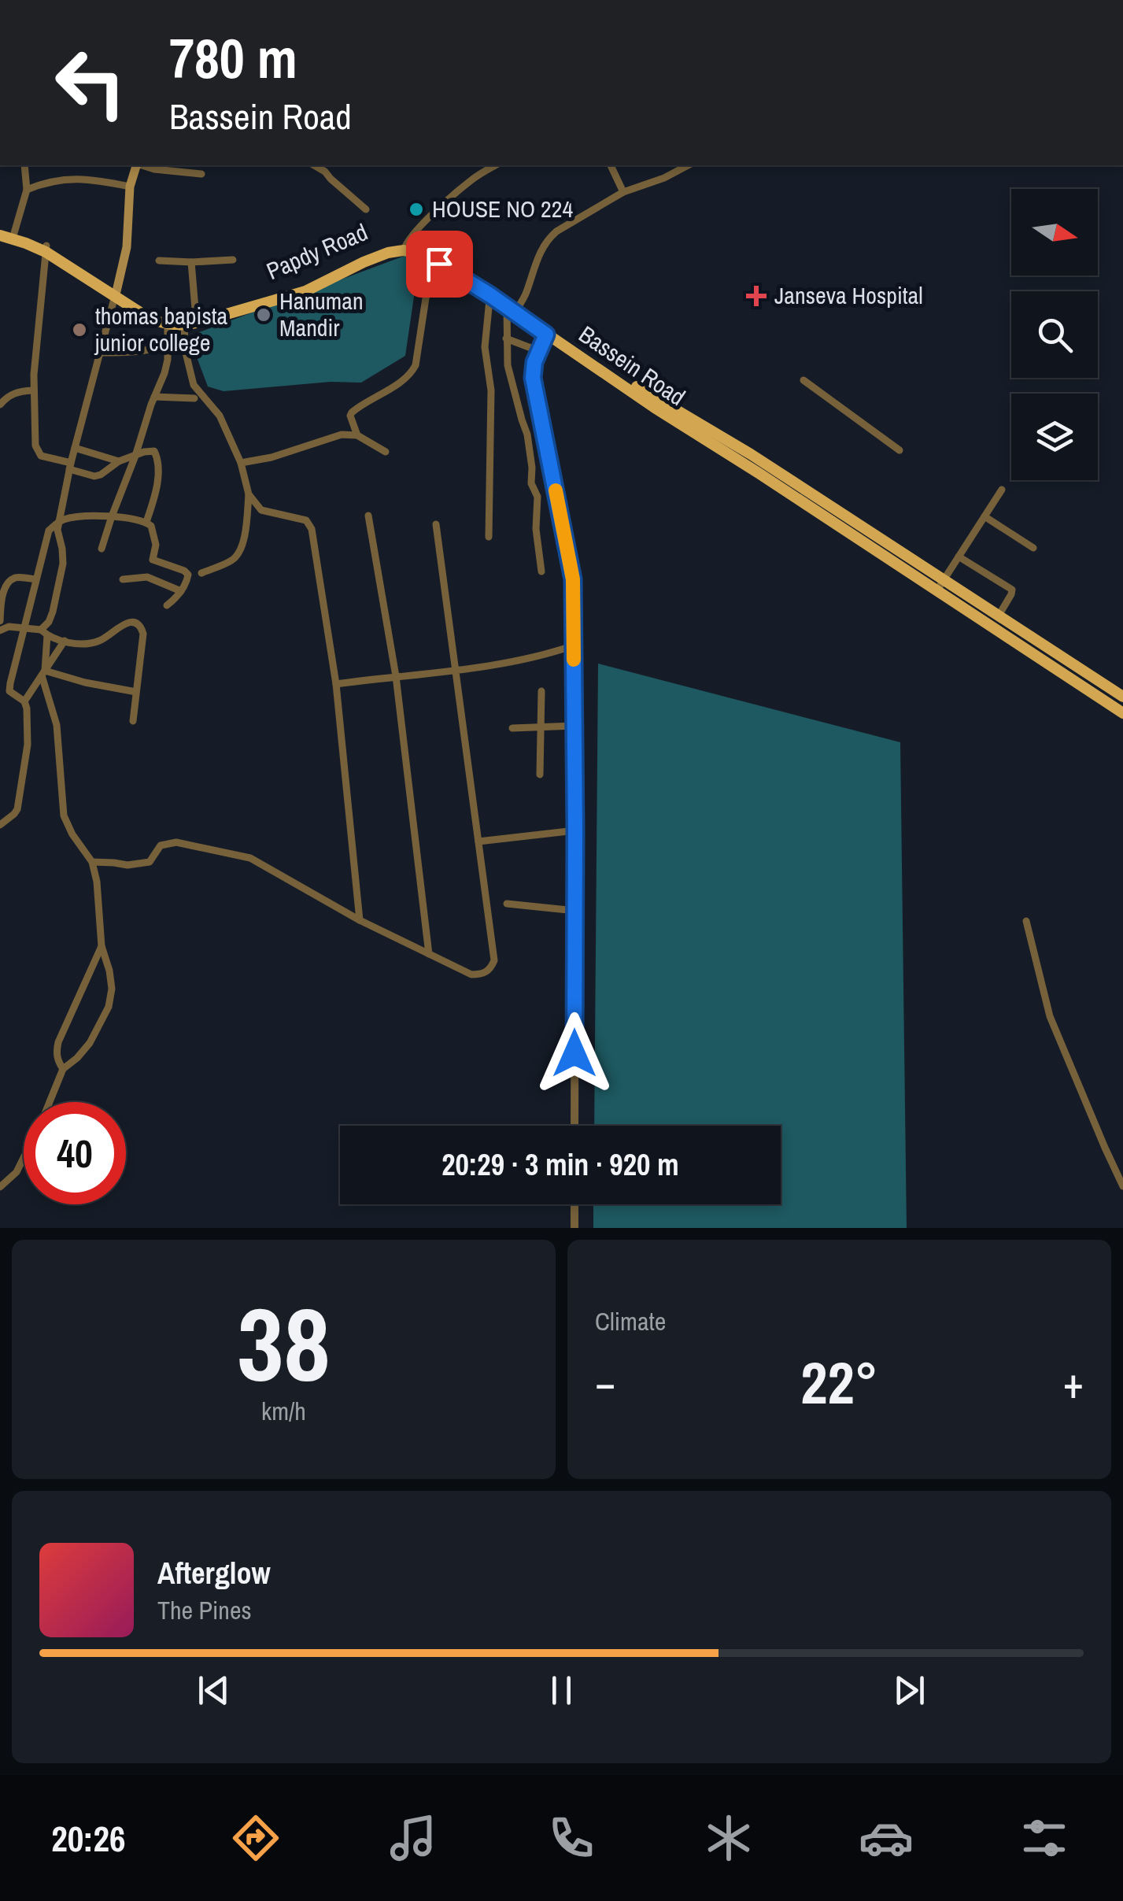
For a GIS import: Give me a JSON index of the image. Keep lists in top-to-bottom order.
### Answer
{
  "streets": {
    "main road": ["Papdy Road", "Bassein Road"]
  },
  "crossings": [
    ["Papdy Road", "Bassein Road"]
  ],
  "places": {
    "other": ["HOUSE NO 224", "Hanuman Mandir", "thomas bapista junior college"],
    "health": ["Janseva Hospital"]
  },
  "north": "right",
  "page": {
    "turn": ["780 m", "Bassein Road"],
    "limit": "40",
    "trip": "20:29 · 3 min · 920 m",
    "tile": [
      ["38", "km/h"],
      "Climate"
    ],
    "heat": ["−", "22°", "+"],
    "song": ["Afterglow", "The Pines"],
    "tabs": "20:26"
  }
}
